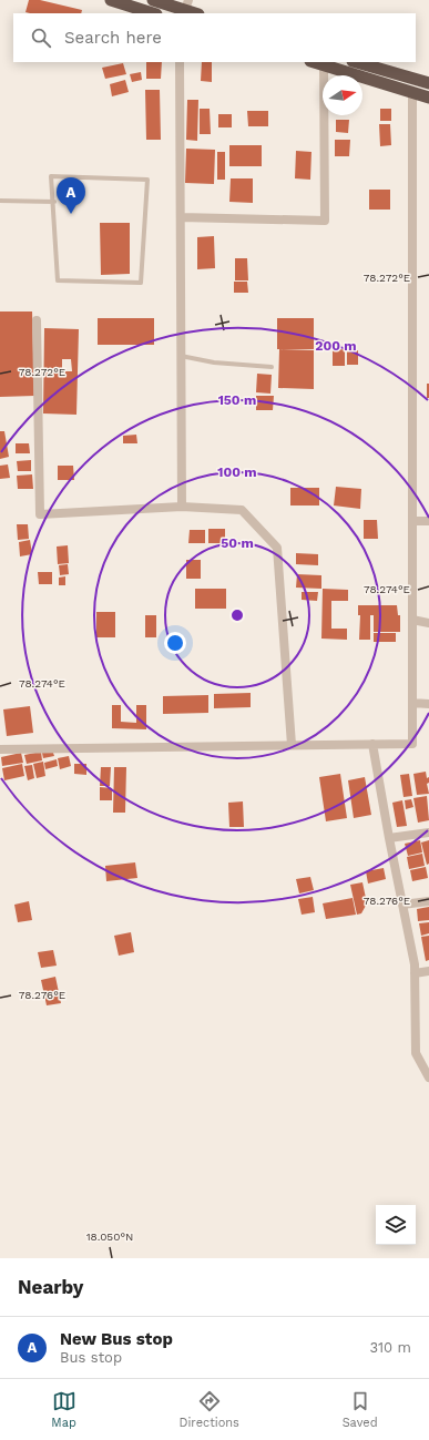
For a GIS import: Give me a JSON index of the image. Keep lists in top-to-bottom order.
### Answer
{
  "north": "right",
  "page": {
    "search": "Search here",
    "pins": "A",
    "heading": "Nearby",
    "list": [
      {
        "mark": "A",
        "name": "New Bus stop",
        "note": "Bus stop",
        "value": "310 m"
      }
    ],
    "nav": ["Map", "Directions", "Saved"]
  },
  "coordinates": [
    "78.272°E",
    "78.274°E",
    "78.276°E",
    "18.050°N"
  ],
  "rings": [
    "200 m",
    "150 m",
    "100 m",
    "50 m"
  ]
}
